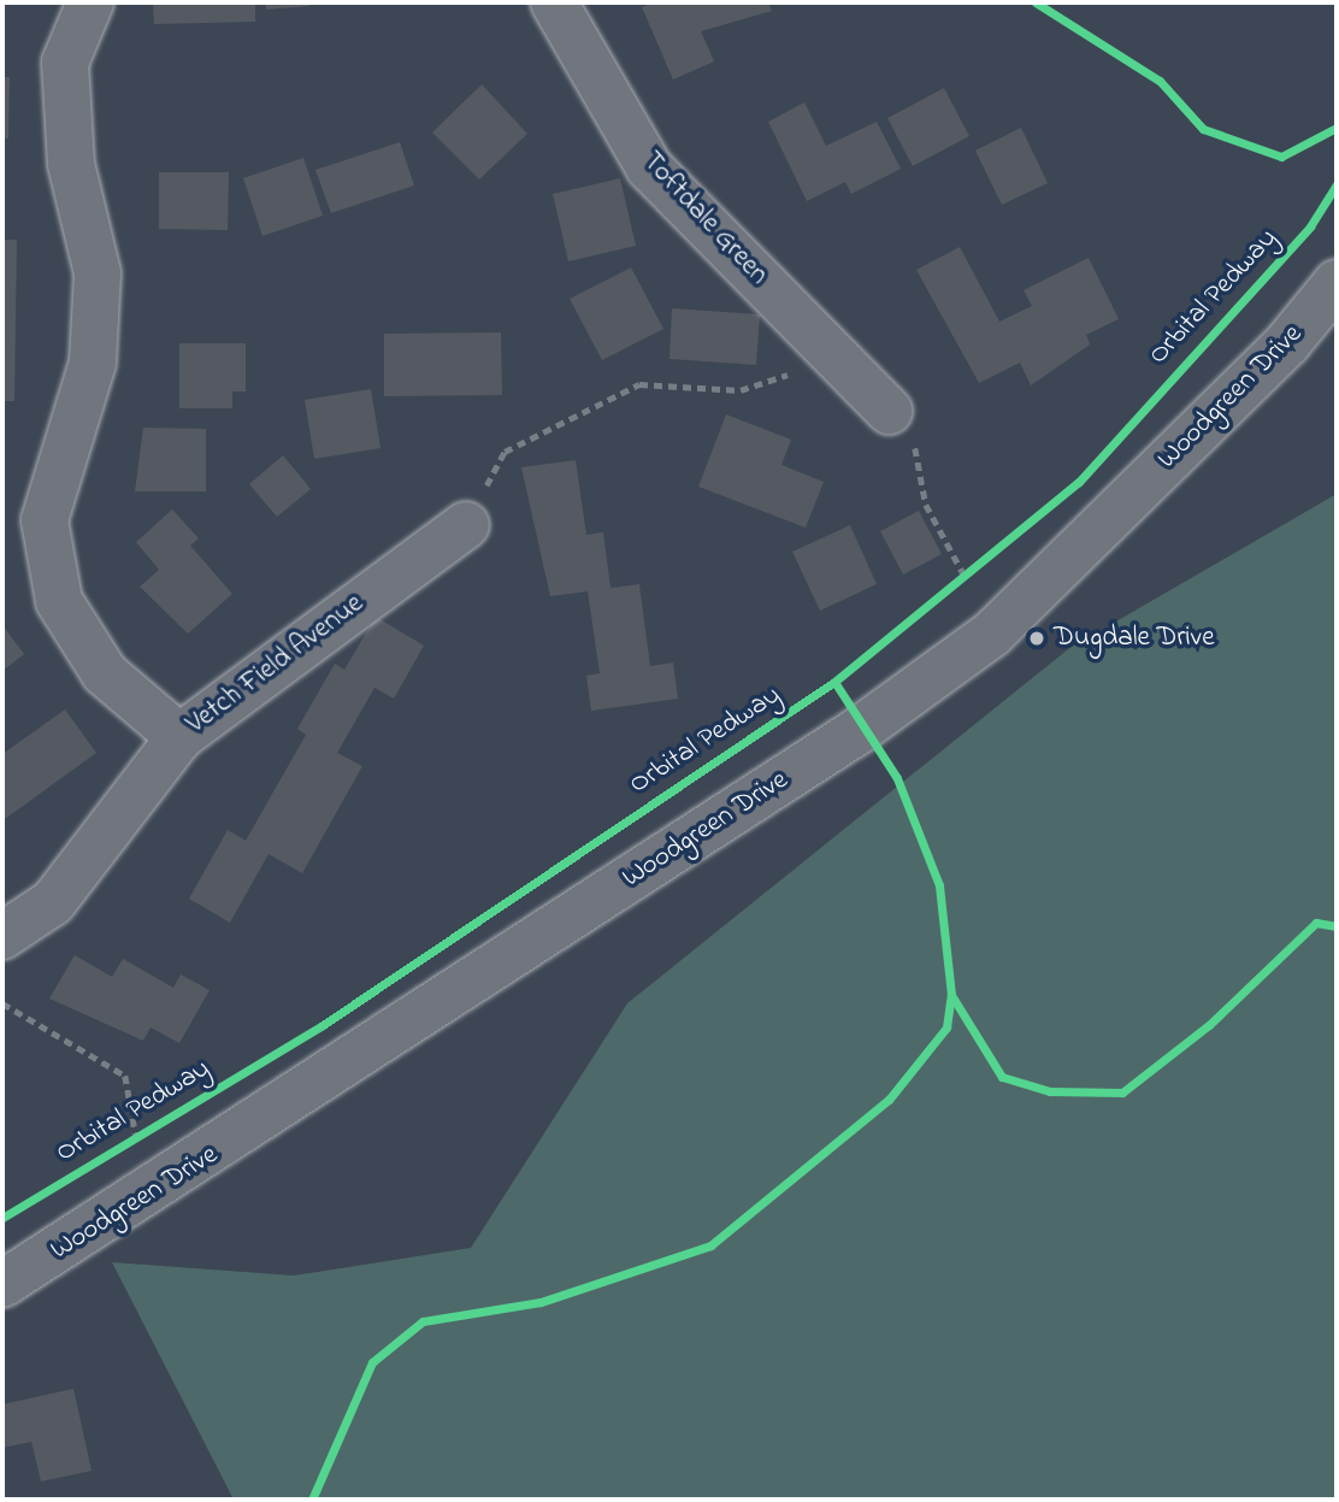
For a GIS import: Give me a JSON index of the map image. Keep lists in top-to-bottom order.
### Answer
{
  "streets": {
    "street": ["Toftdale Green", "Woodgreen Drive", "Vetch Field Avenue"],
    "cycle path": ["Orbital Pedway"]
  },
  "places": ["Dugdale Drive"]
}
